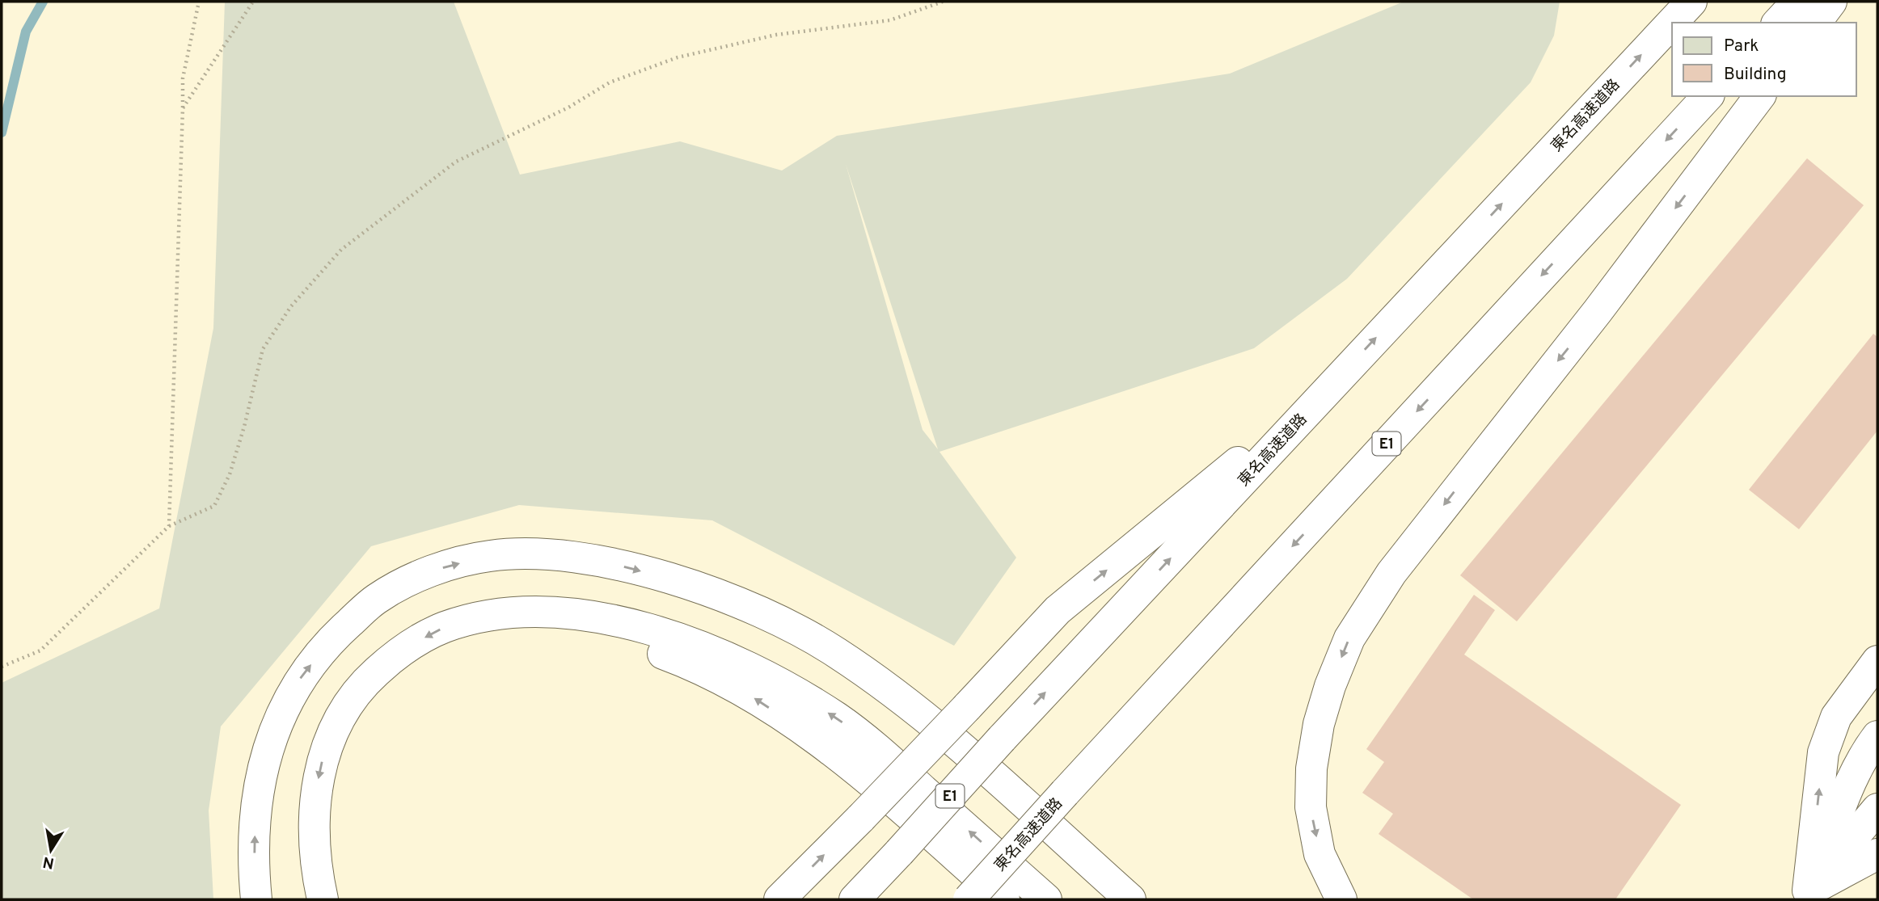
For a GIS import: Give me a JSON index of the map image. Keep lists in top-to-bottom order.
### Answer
{
  "streets": {
    "highway": ["東名高速道路", "E1"]
  },
  "legend": ["Park", "Building"],
  "north": "bottom"
}
